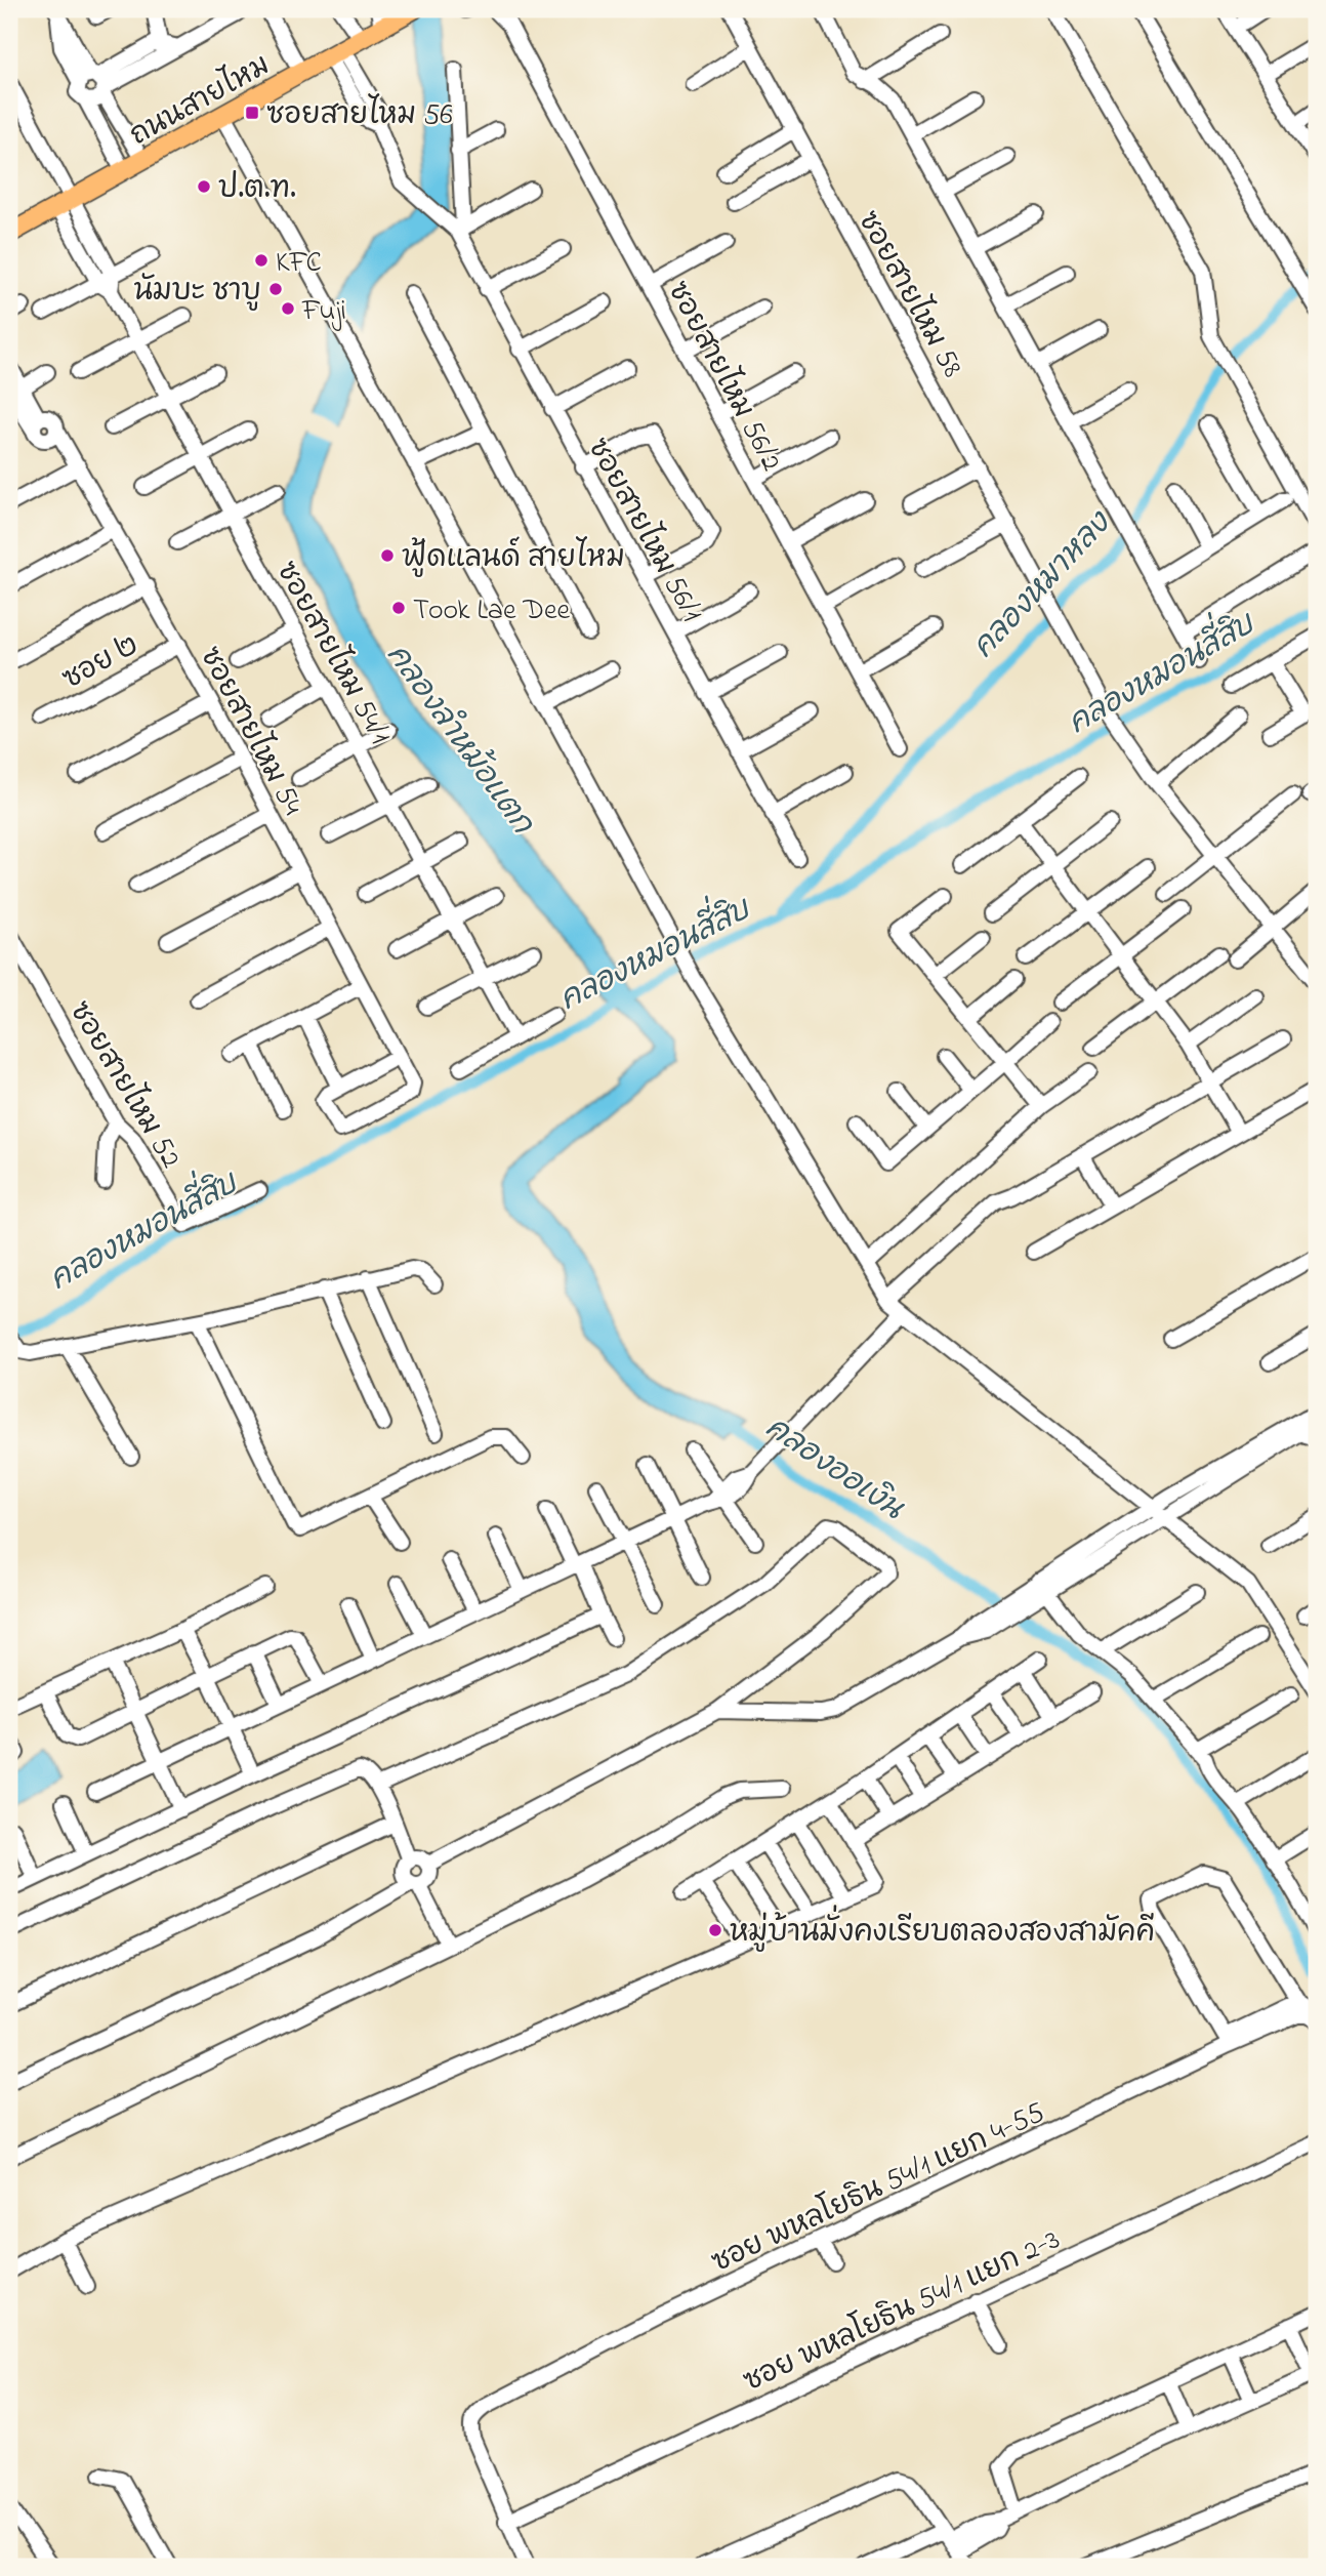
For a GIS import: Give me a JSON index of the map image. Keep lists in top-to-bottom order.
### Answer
{
  "streets": {
    "main road": ["ถนนสายไหม"],
    "street": [
      "ซอยสายไหม 58",
      "ซอยสายไหม 56/2",
      "ซอยสายไหม 56/1",
      "ซอยสายไหม 54/1",
      "ซอย ๒",
      "ซอยสายไหม 54",
      "ซอยสายไหม 52",
      "ซอย พหลโยธิน 54/1 แยก 4-55",
      "ซอย พหลโยธิน 54/1 แยก 2-3"
    ]
  },
  "crossings": [
    ["ถนนสายไหม", "ซอยสายไหม 54/1"],
    ["ซอย ๒", "ซอยสายไหม 54"],
    ["ซอย พหลโยธิน 54/1 แยก 4-55", "ซอย พหลโยธิน 54/1 แยก 2-3"]
  ],
  "water": [
    "คลองหมาหลง",
    "คลองหมอนสี่สิบ",
    "คลองลำหม้อแตก",
    "คลองออเงิน"
  ],
  "places": {
    "transit": ["ซอยสายไหม 56"],
    "other": [
      "ป.ต.ท.",
      "KFC",
      "นัมบะ ชาบู",
      "Fuji",
      "ฟู้ดแลนด์ สายไหม",
      "Took Lae Dee",
      "หมู่บ้านมั่งคงเรียบตลองสองสามัคคี"
    ]
  }
}
